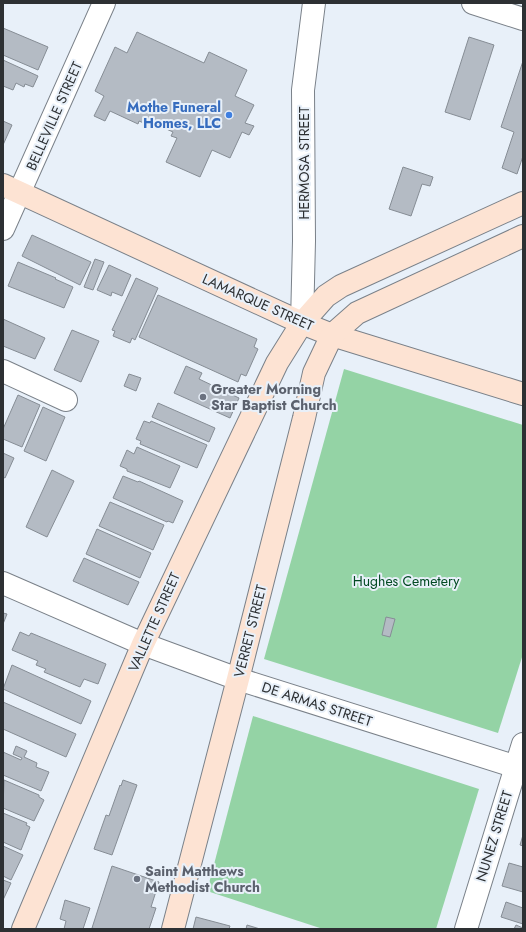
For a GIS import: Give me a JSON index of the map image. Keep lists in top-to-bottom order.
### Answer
{
  "streets": {
    "main road": ["LAMARQUE STREET", "VALLETTE STREET", "VERRET STREET"],
    "street": [
      "BELLEVILLE STREET",
      "HERMOSA STREET",
      "DE ARMAS STREET",
      "NUNEZ STREET"
    ]
  },
  "crossings": [
    ["BELLEVILLE STREET", "LAMARQUE STREET"],
    ["HERMOSA STREET", "LAMARQUE STREET"],
    ["HERMOSA STREET", "VALLETTE STREET"],
    ["LAMARQUE STREET", "VALLETTE STREET"],
    ["LAMARQUE STREET", "VERRET STREET"],
    ["VALLETTE STREET", "DE ARMAS STREET"],
    ["VERRET STREET", "DE ARMAS STREET"],
    ["DE ARMAS STREET", "NUNEZ STREET"]
  ],
  "parks": ["Hughes Cemetery"],
  "places": ["Mothe Funeral Homes, LLC", "Greater Morning Star Baptist Church", "Saint Matthews Methodist Church"]
}
